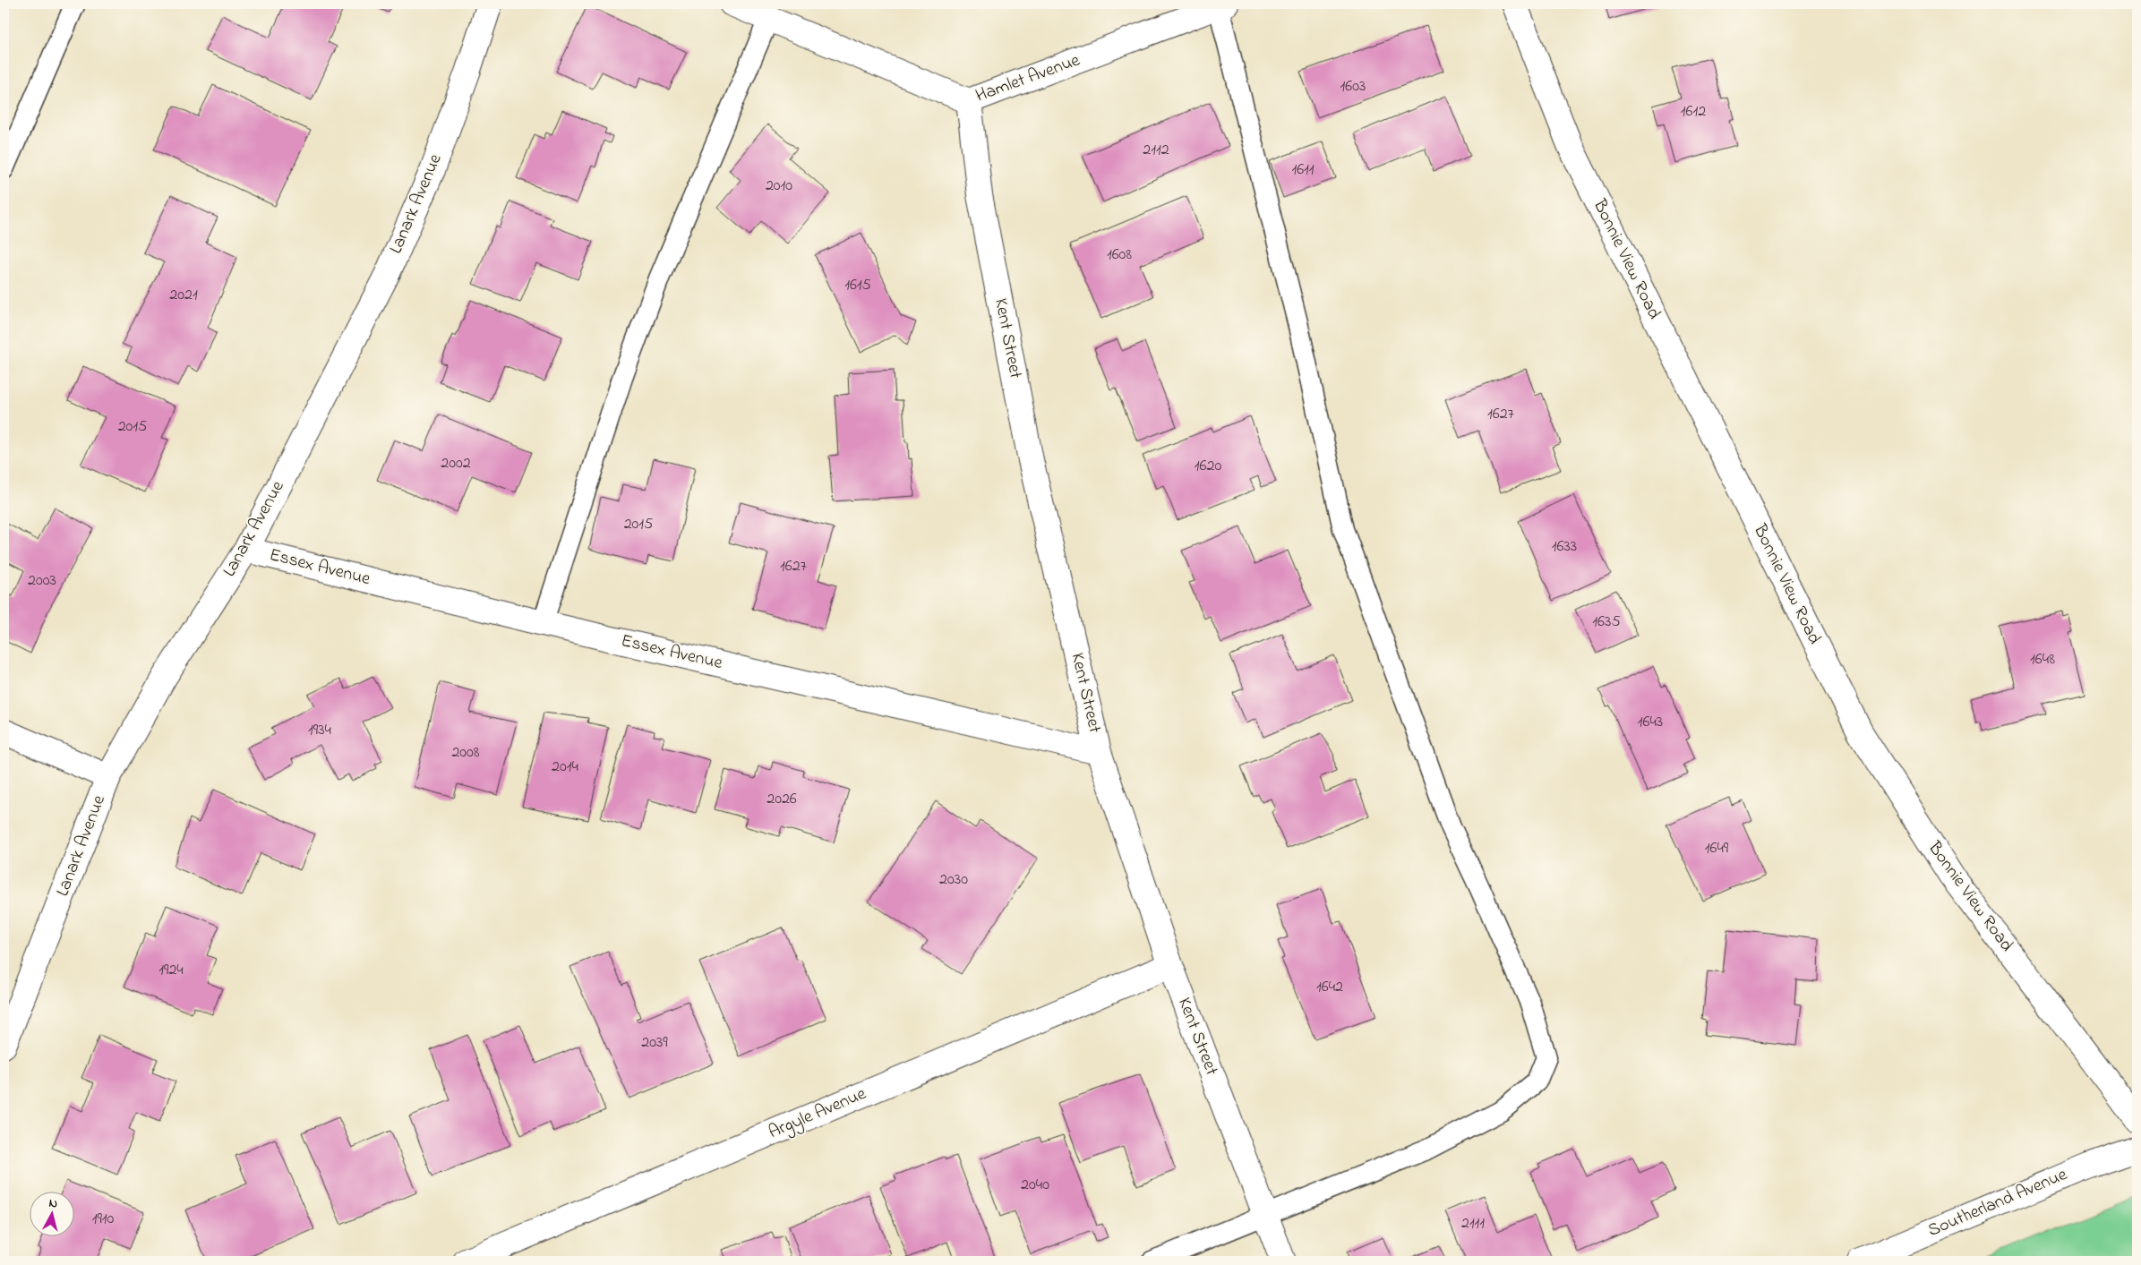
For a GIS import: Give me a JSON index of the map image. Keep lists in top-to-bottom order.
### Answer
{
  "streets": {
    "street": [
      "Hamlet Avenue",
      "Lanark Avenue",
      "Bonnie View Road",
      "Kent Street",
      "Essex Avenue",
      "Argyle Avenue",
      "Southerland Avenue"
    ]
  },
  "crossings": [
    ["Hamlet Avenue", "Kent Street"],
    ["Lanark Avenue", "Essex Avenue"],
    ["Kent Street", "Essex Avenue"],
    ["Kent Street", "Argyle Avenue"]
  ],
  "house_numbers": [
    "1603",
    "1612",
    "2112",
    "1611",
    "2010",
    "1608",
    "1615",
    "2021",
    "1627",
    "2015",
    "2002",
    "1620",
    "2015",
    "1633",
    "1627",
    "2003",
    "1635",
    "1648",
    "1643",
    "1934",
    "2008",
    "2014",
    "2026",
    "1649",
    "2030",
    "1924",
    "1642",
    "2039",
    "2040",
    "1910",
    "2111"
  ],
  "north": "top"
}
